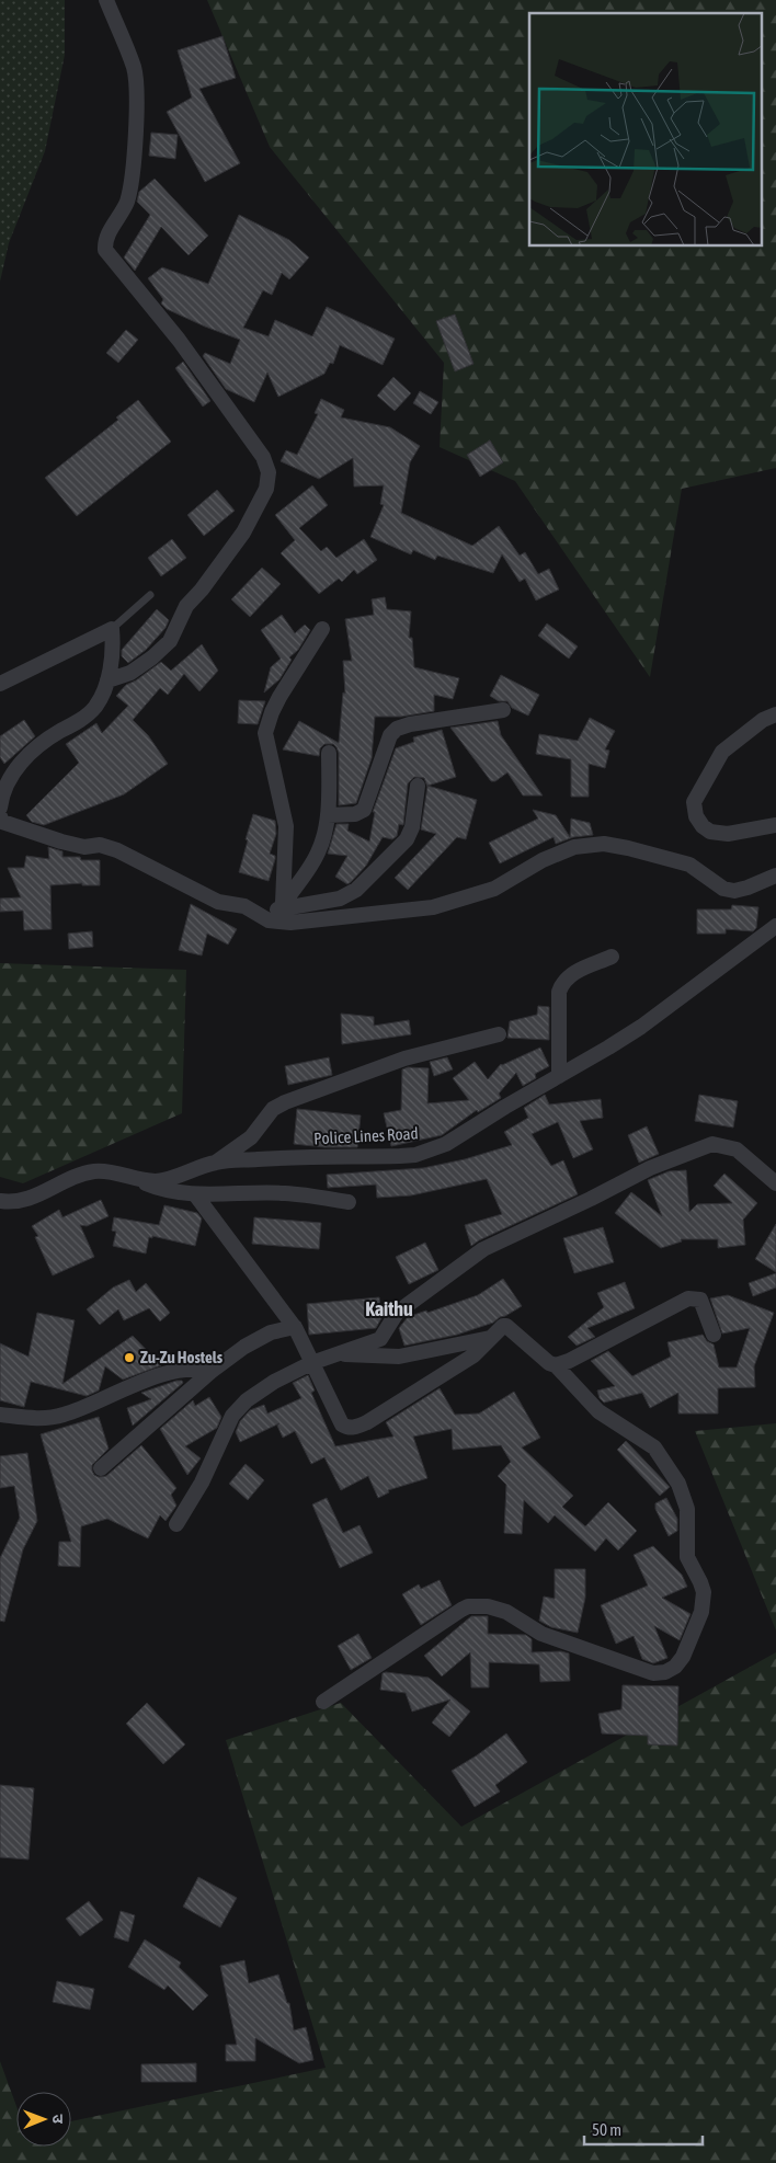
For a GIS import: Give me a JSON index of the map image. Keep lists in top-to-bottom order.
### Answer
{
  "streets": {
    "street": ["Police Lines Road"]
  },
  "districts": ["Kaithu"],
  "places": ["Zu-Zu Hostels"],
  "scale_bar": "50 m",
  "north": "right"
}
